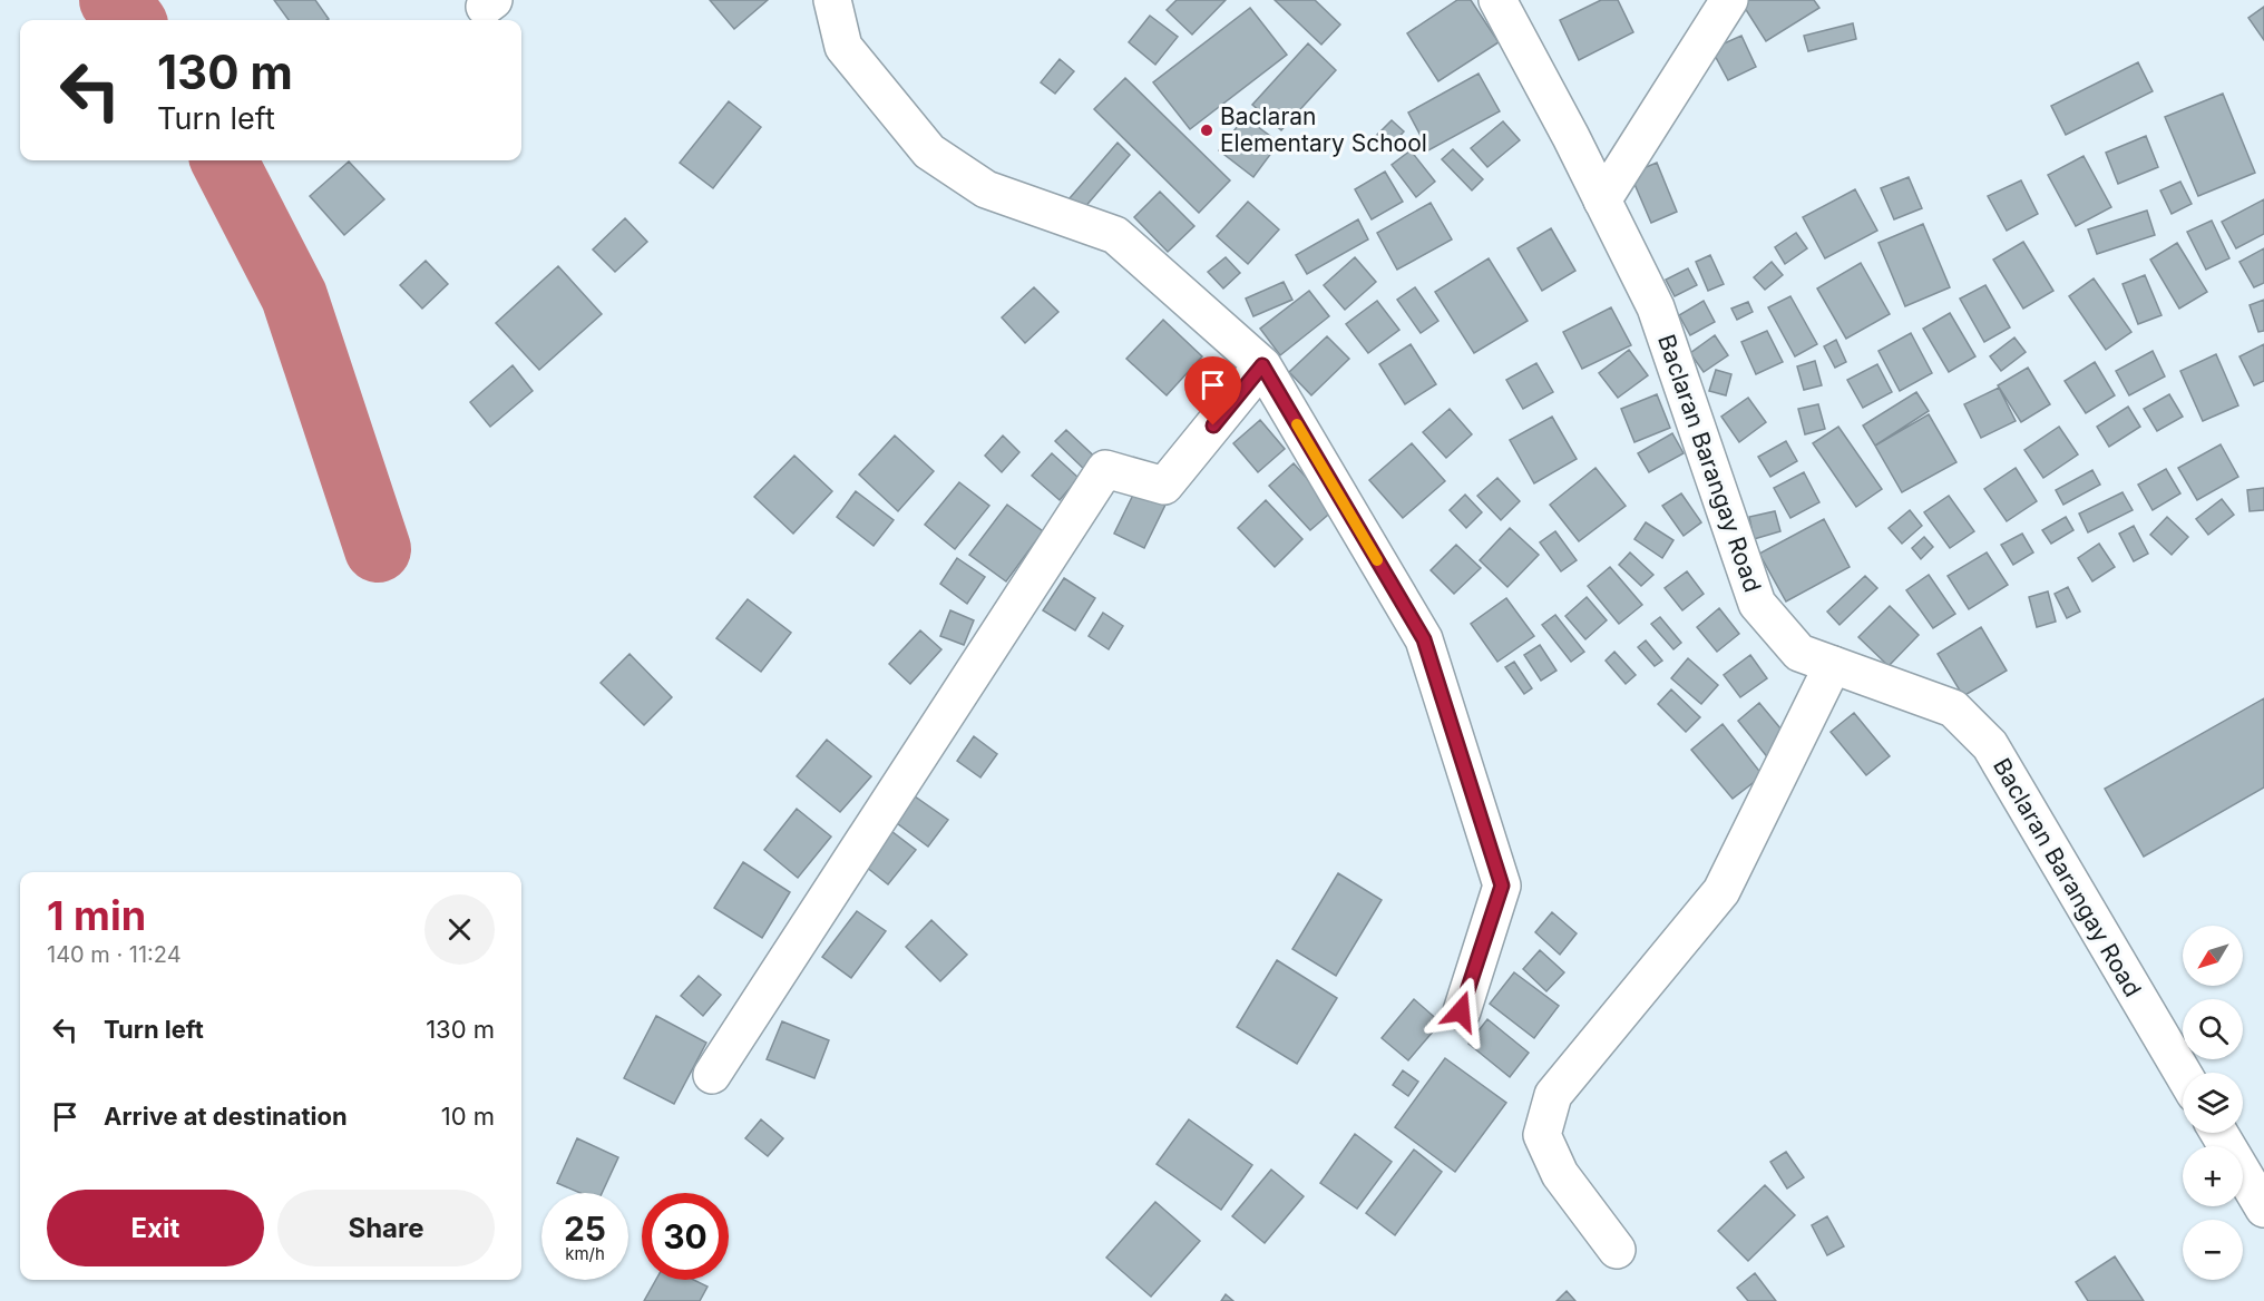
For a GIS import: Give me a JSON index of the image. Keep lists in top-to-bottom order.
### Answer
{
  "streets": {
    "street": ["Baclaran Barangay Road"]
  },
  "places": ["Baclaran Elementary School"],
  "north": "bottom left",
  "page": {
    "turn": ["130 m", "Turn left"],
    "heading": ["1 min", "140 m · 11:24"],
    "map_buttons": ["+", "−"],
    "list": [
      {
        "name": "Turn left",
        "value": "130 m"
      },
      {
        "name": "Arrive at destination",
        "value": "10 m"
      }
    ],
    "buttons": ["Exit", "Share"],
    "speed": "25 km/h",
    "limit": "30"
  }
}
